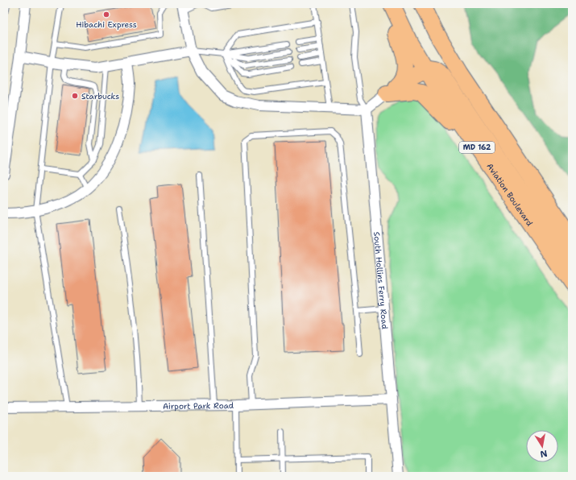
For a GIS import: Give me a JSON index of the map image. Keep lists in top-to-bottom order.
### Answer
{
  "streets": {
    "main road": ["MD 162", "Aviation Boulevard"],
    "street": ["South Hollins Ferry Road", "Airport Park Road"]
  },
  "crossings": [
    ["South Hollins Ferry Road", "Airport Park Road"]
  ],
  "places": ["Hibachi Express", "Starbucks"],
  "north": "bottom"
}
